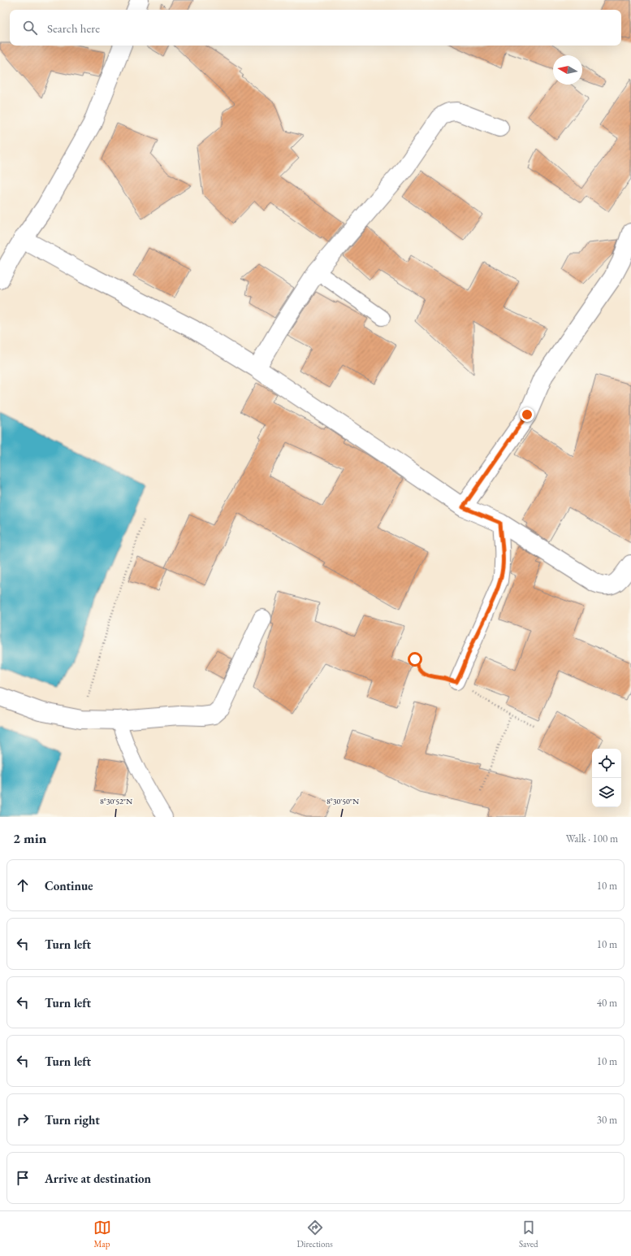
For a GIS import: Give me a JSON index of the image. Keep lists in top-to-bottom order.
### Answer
{
  "north": "left",
  "page": {
    "search": "Search here",
    "heading": ["2 min", "Walk · 100 m"],
    "list": [
      ["Continue", "10 m"],
      ["Turn left", "10 m"],
      ["Turn left", "40 m"],
      ["Turn left", "10 m"],
      ["Turn right", "30 m"],
      "Arrive at destination"
    ],
    "nav": ["Map", "Directions", "Saved"]
  },
  "coordinates": ["8°30'52\"N", "8°30'50\"N"]
}
